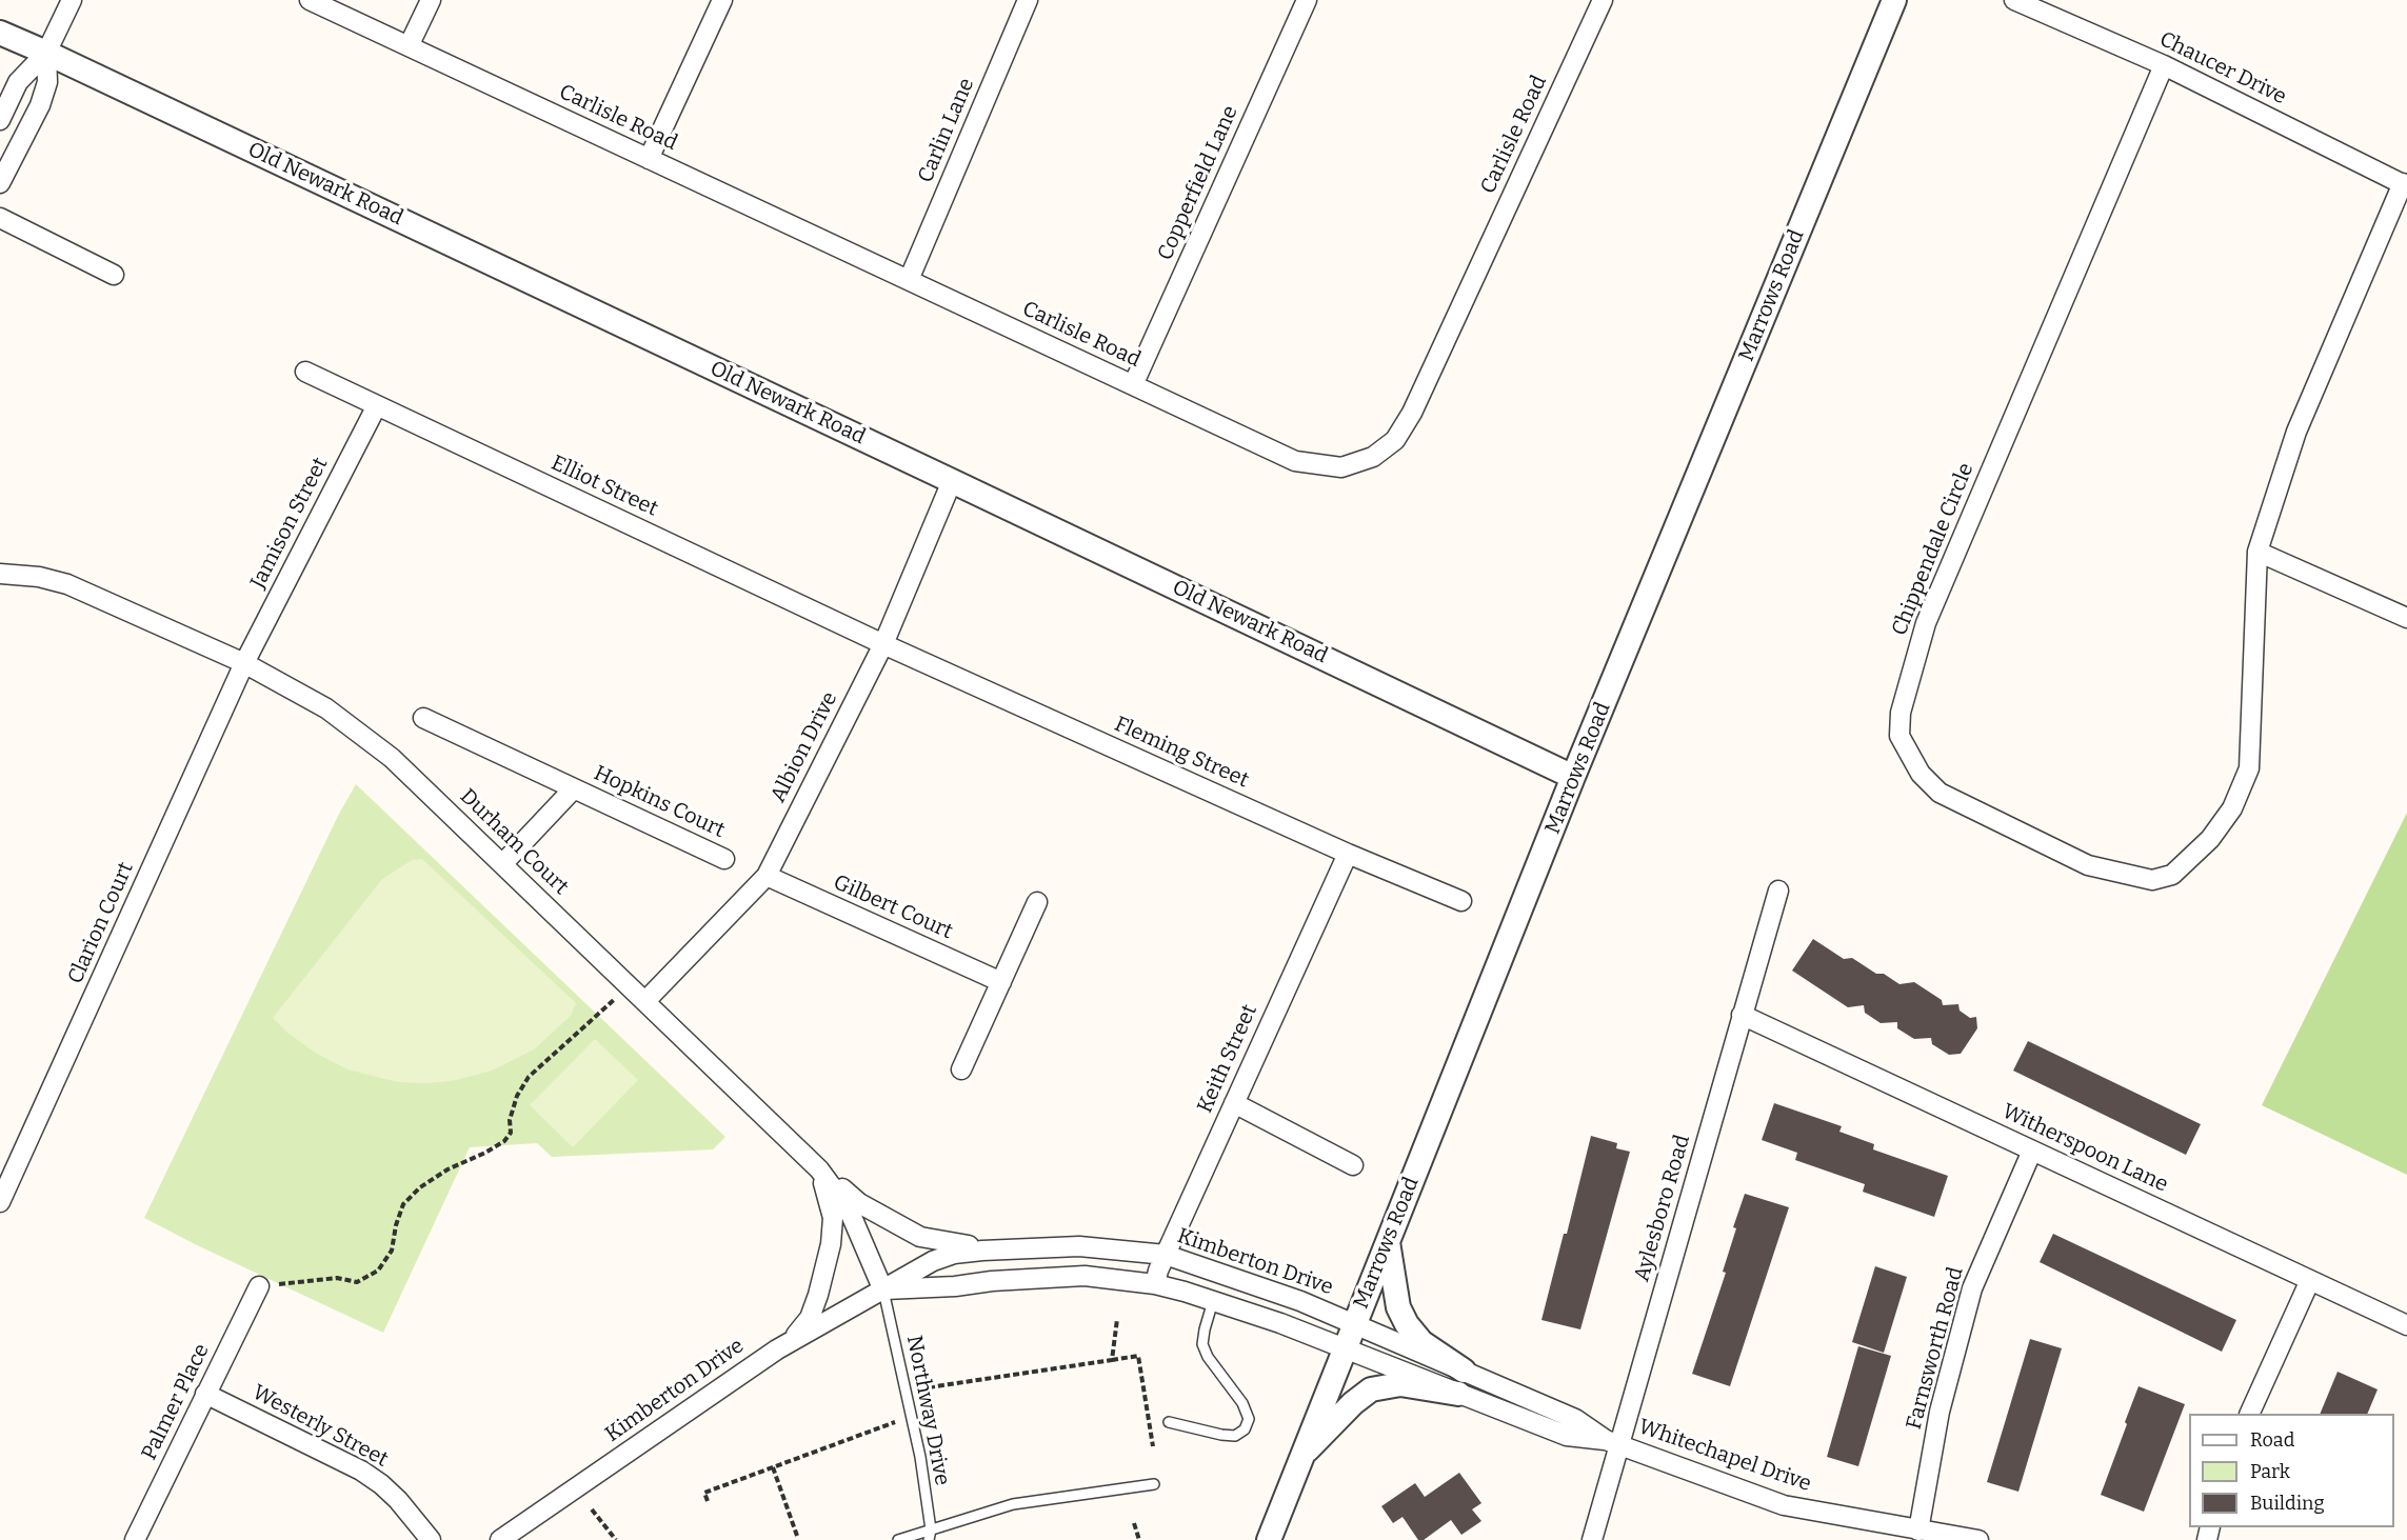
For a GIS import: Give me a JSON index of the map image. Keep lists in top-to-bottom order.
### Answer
{
  "streets": {
    "street": [
      "Chaucer Drive",
      "Carlisle Road",
      "Carlin Lane",
      "Copperfield Lane",
      "Old Newark Road",
      "Marrows Road",
      "Elliot Street",
      "Jamison Street",
      "Chippendale Circle",
      "Albion Drive",
      "Fleming Street",
      "Hopkins Court",
      "Durham Court",
      "Gilbert Court",
      "Clarion Court",
      "Keith Street",
      "Witherspoon Lane",
      "Aylesboro Road",
      "Kimberton Drive",
      "Farnsworth Road",
      "Palmer Place",
      "Westerly Street",
      "Whitechapel Drive"
    ],
    "lane": ["Northway Drive"]
  },
  "crossings": [
    ["Chaucer Drive", "Chippendale Circle"],
    ["Carlisle Road", "Carlin Lane"],
    ["Carlisle Road", "Copperfield Lane"],
    ["Old Newark Road", "Marrows Road"],
    ["Old Newark Road", "Albion Drive"],
    ["Marrows Road", "Kimberton Drive"],
    ["Marrows Road", "Whitechapel Drive"],
    ["Elliot Street", "Jamison Street"],
    ["Elliot Street", "Albion Drive"],
    ["Elliot Street", "Fleming Street"],
    ["Jamison Street", "Durham Court"],
    ["Jamison Street", "Clarion Court"],
    ["Albion Drive", "Fleming Street"],
    ["Albion Drive", "Durham Court"],
    ["Albion Drive", "Gilbert Court"],
    ["Fleming Street", "Keith Street"],
    ["Hopkins Court", "Durham Court"],
    ["Durham Court", "Clarion Court"],
    ["Durham Court", "Kimberton Drive"],
    ["Durham Court", "Northway Drive"],
    ["Keith Street", "Kimberton Drive"],
    ["Witherspoon Lane", "Aylesboro Road"],
    ["Witherspoon Lane", "Farnsworth Road"],
    ["Aylesboro Road", "Whitechapel Drive"],
    ["Kimberton Drive", "Northway Drive"],
    ["Kimberton Drive", "Whitechapel Drive"],
    ["Farnsworth Road", "Whitechapel Drive"],
    ["Palmer Place", "Westerly Street"]
  ],
  "legend": ["Road", "Park", "Building"]
}
